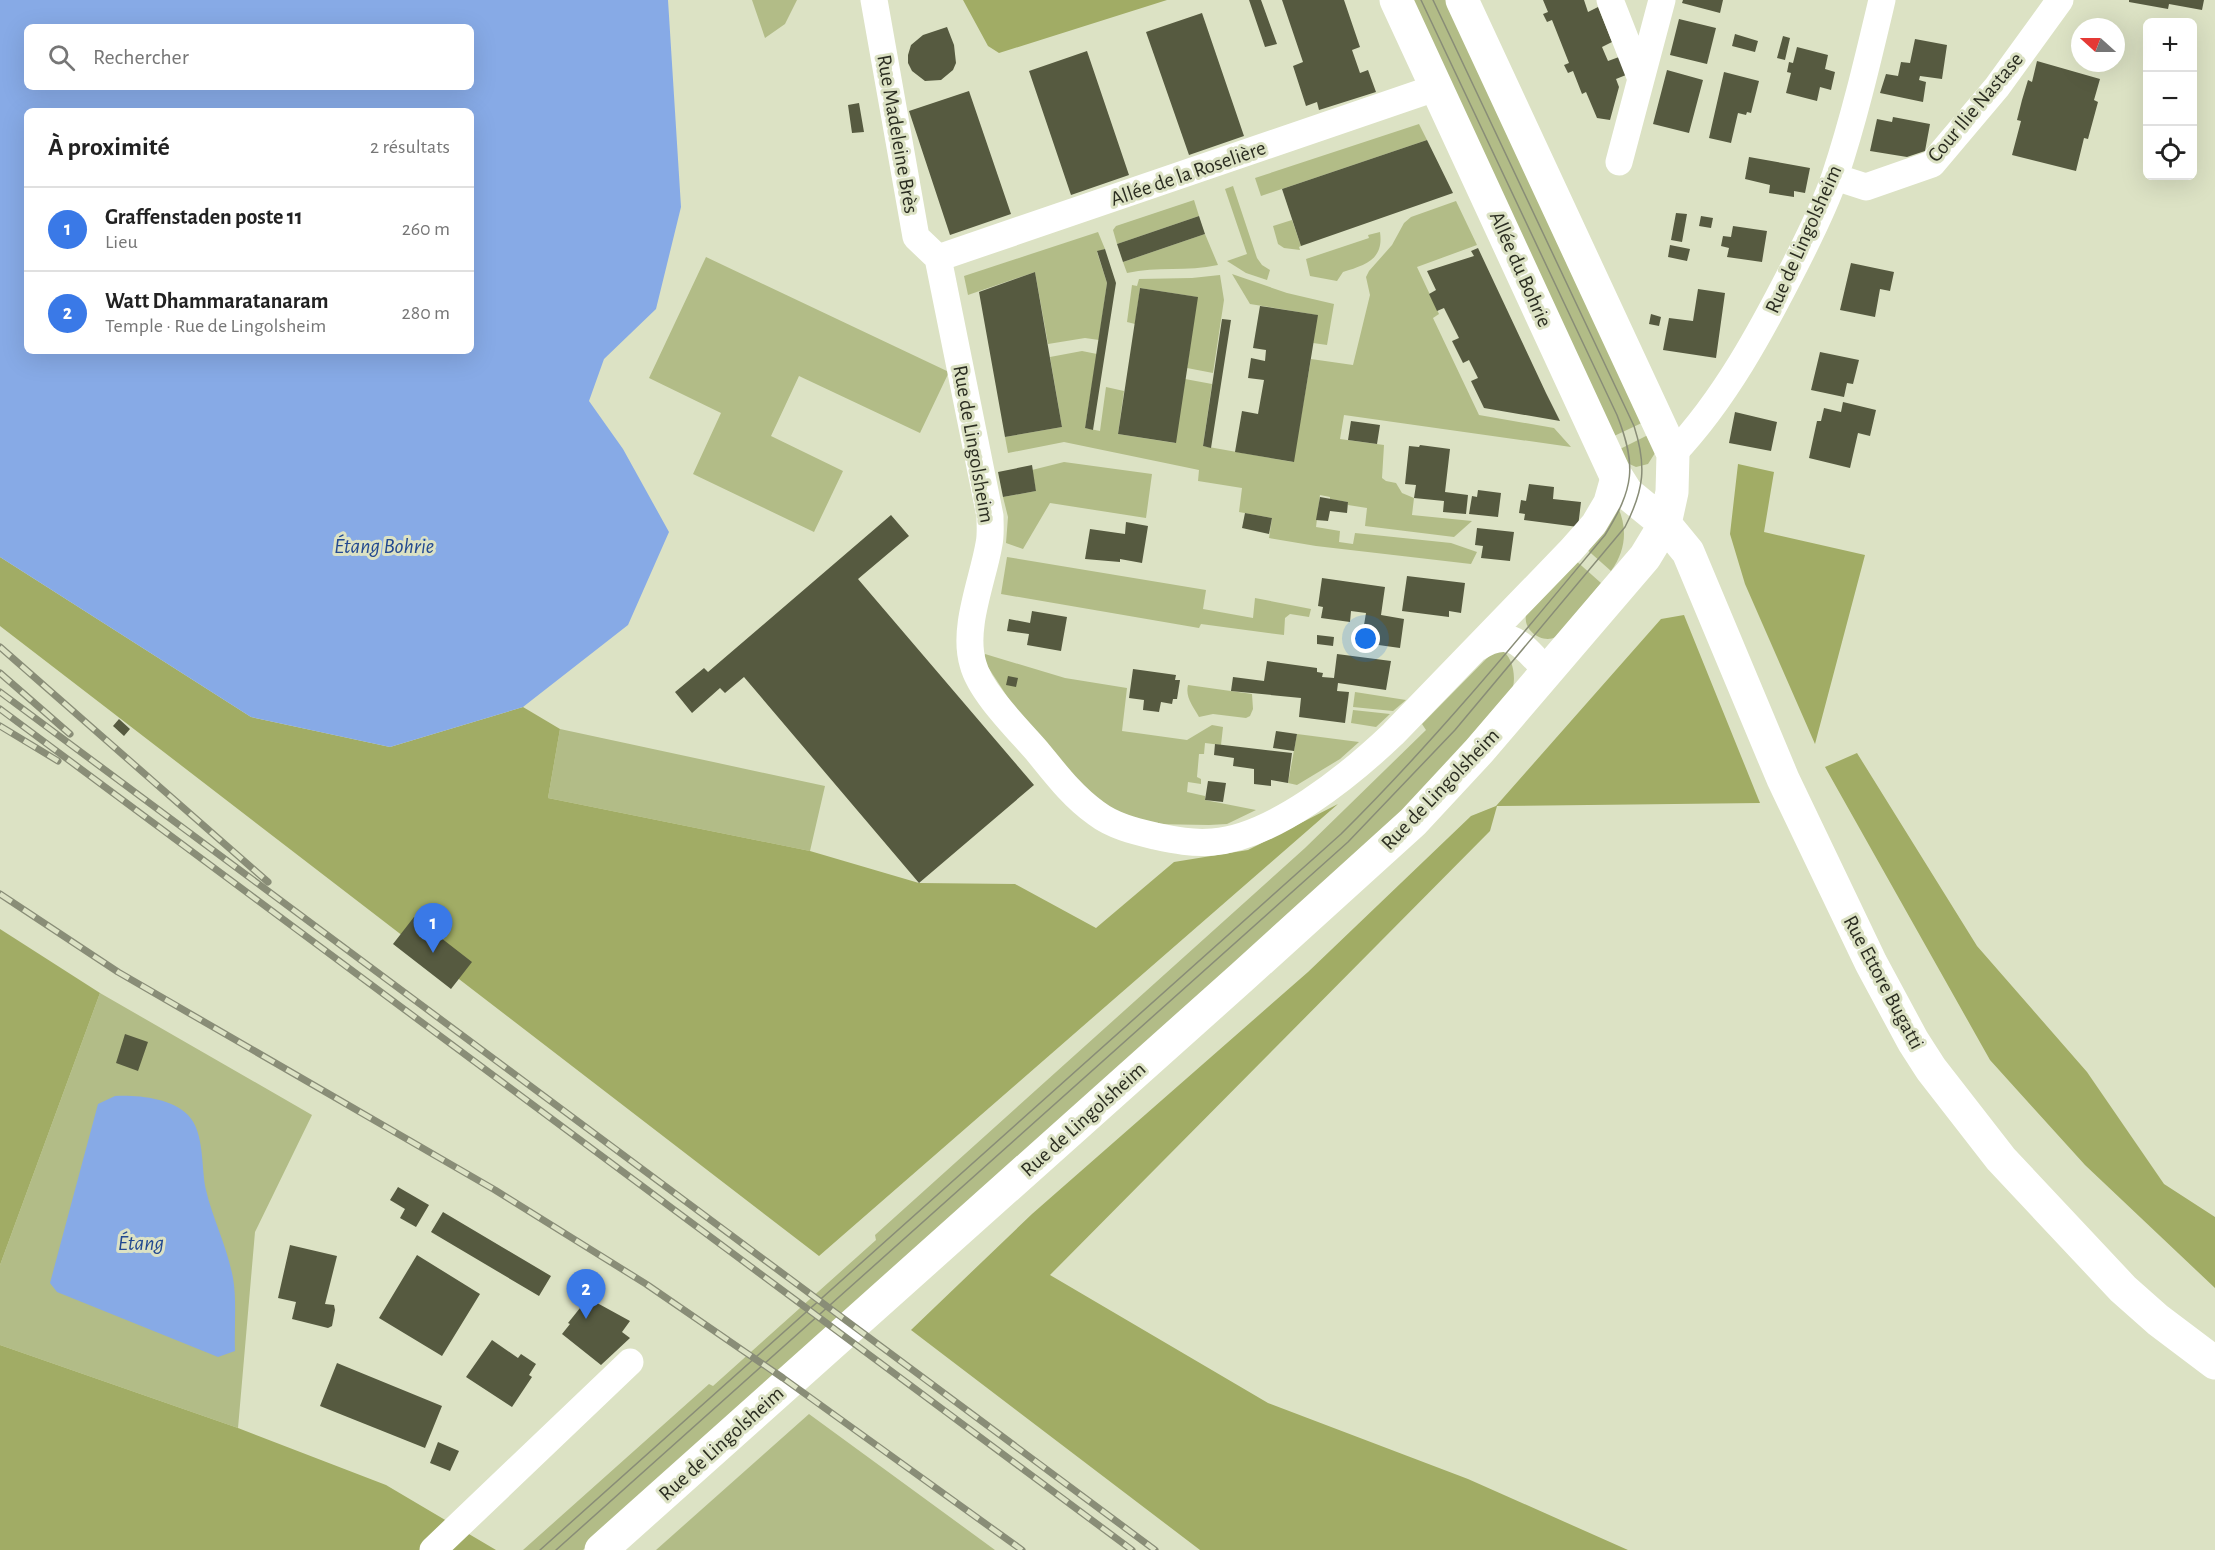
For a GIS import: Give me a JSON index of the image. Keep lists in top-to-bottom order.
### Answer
{
  "streets": {
    "main road": ["Rue de Lingolsheim", "Allée du Bohrie", "Rue Ettore Bugatti"],
    "street": ["Cour Ilie Nastase", "Rue Madeleine Brès", "Allée de la Roselière"]
  },
  "crossings": [
    ["Cour Ilie Nastase", "Rue de Lingolsheim"],
    ["Rue Madeleine Brès", "Allée de la Roselière"],
    ["Rue Madeleine Brès", "Rue de Lingolsheim"],
    ["Allée de la Roselière", "Rue de Lingolsheim"],
    ["Allée de la Roselière", "Allée du Bohrie"],
    ["Rue de Lingolsheim", "Allée du Bohrie"],
    ["Rue de Lingolsheim", "Rue Ettore Bugatti"],
    ["Allée du Bohrie", "Rue Ettore Bugatti"]
  ],
  "water": ["Étang Bohrie", "Étang"],
  "north": "left",
  "page": {
    "map_buttons": ["+", "−"],
    "search": "Rechercher",
    "heading": ["À proximité", "2 résultats"],
    "list": [
      {
        "mark": "1",
        "name": "Graffenstaden poste 11",
        "note": "Lieu",
        "value": "260 m"
      },
      {
        "mark": "2",
        "name": "Watt Dhammaratanaram",
        "note": "Temple · Rue de Lingolsheim",
        "value": "280 m"
      }
    ],
    "pins": ["1", "2"]
  }
}
